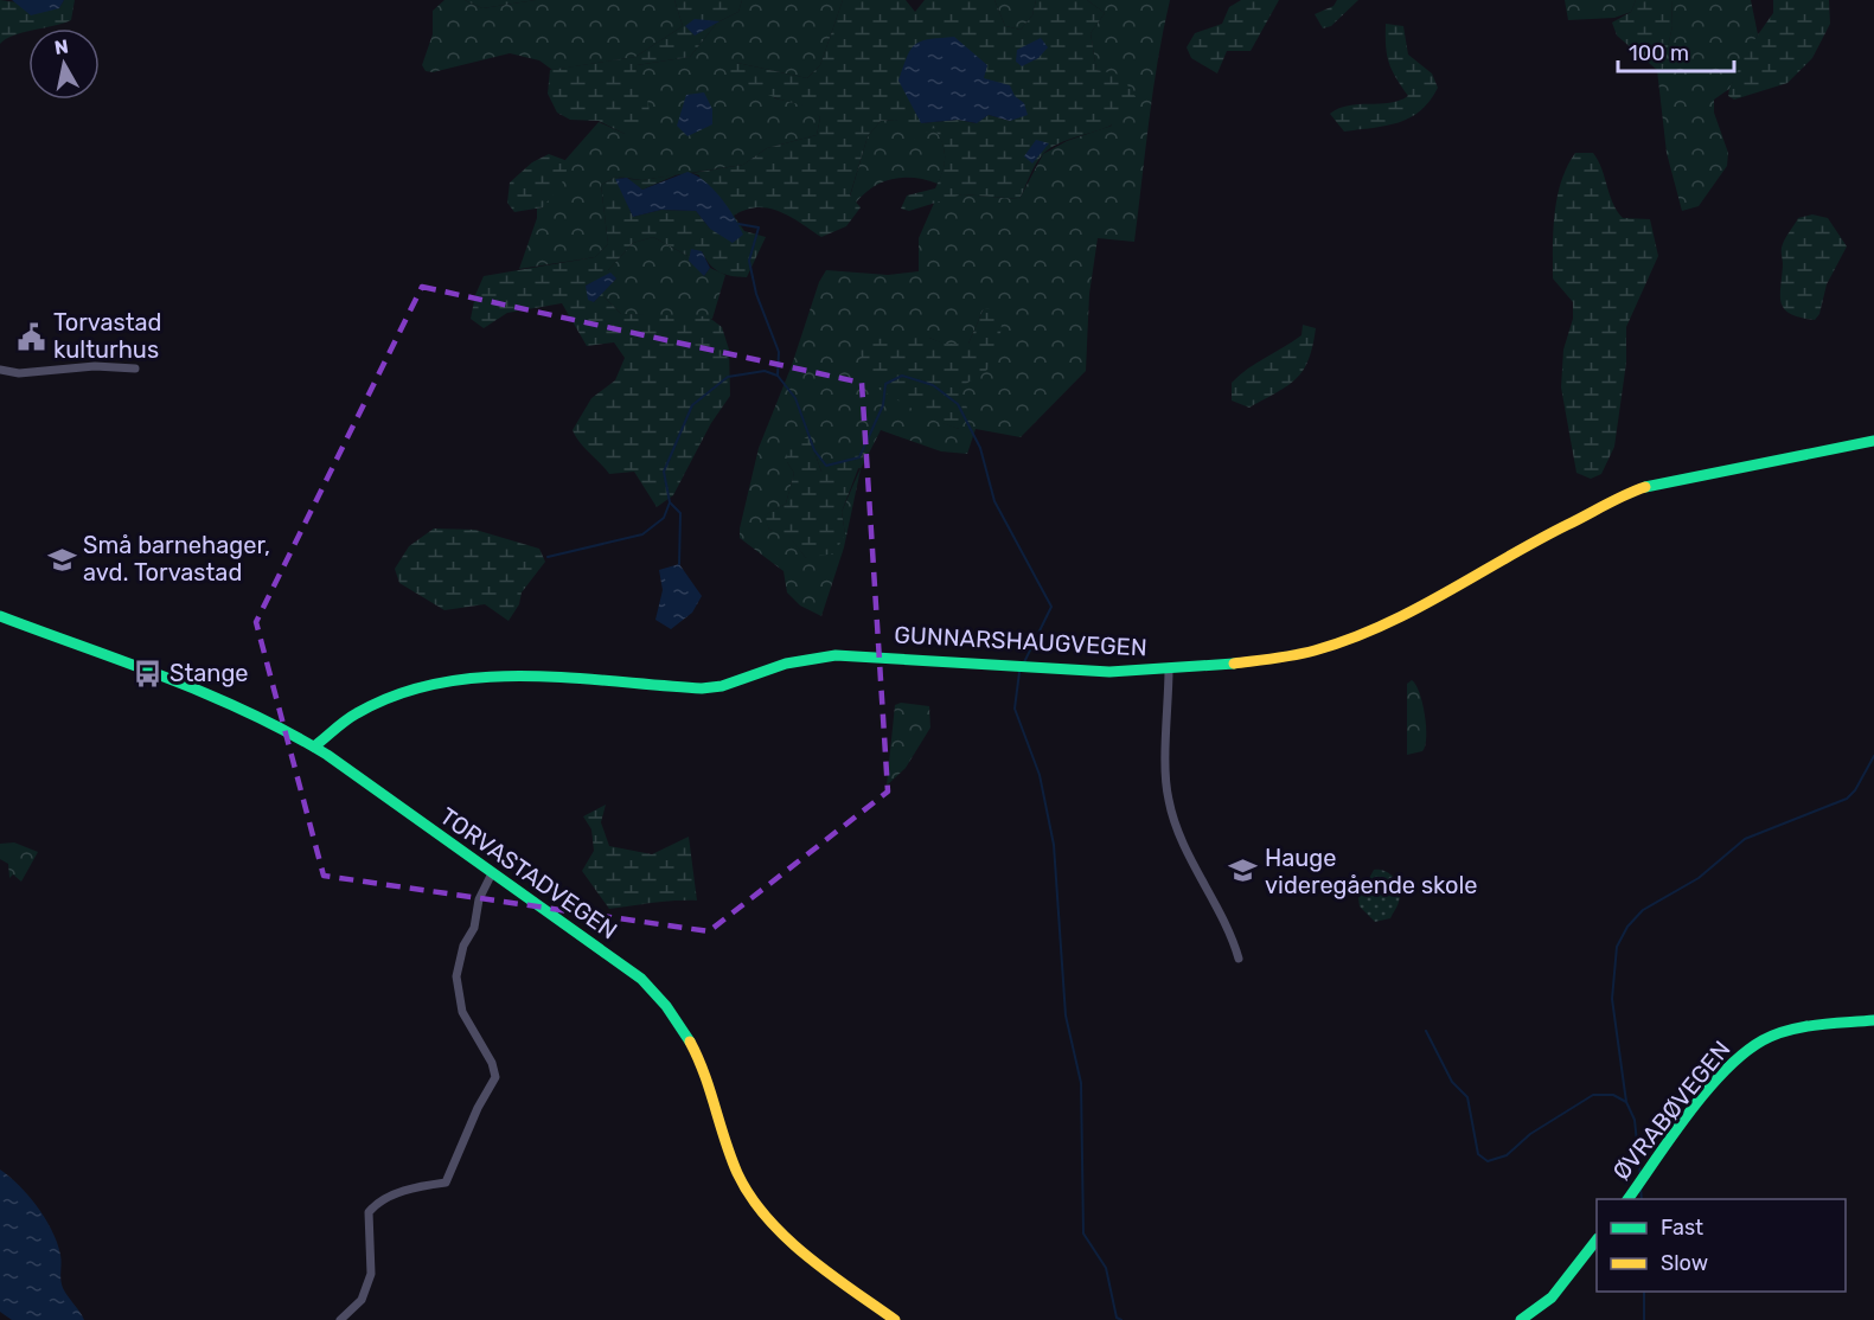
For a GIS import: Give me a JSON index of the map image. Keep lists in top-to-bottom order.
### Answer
{
  "streets": {
    "main road": ["GUNNARSHAUGVEGEN", "TORVASTADVEGEN", "ØVRABØVEGEN"]
  },
  "crossings": [
    ["GUNNARSHAUGVEGEN", "TORVASTADVEGEN"]
  ],
  "places": {
    "public building": ["Torvastad kulturhus"],
    "school or university": ["Små barnehager, avd. Torvastad", "Hauge videregående skole"],
    "bus stop": ["Stange"]
  },
  "legend": ["Fast", "Slow"],
  "scale_bar": "100 m",
  "north": "top"
}
